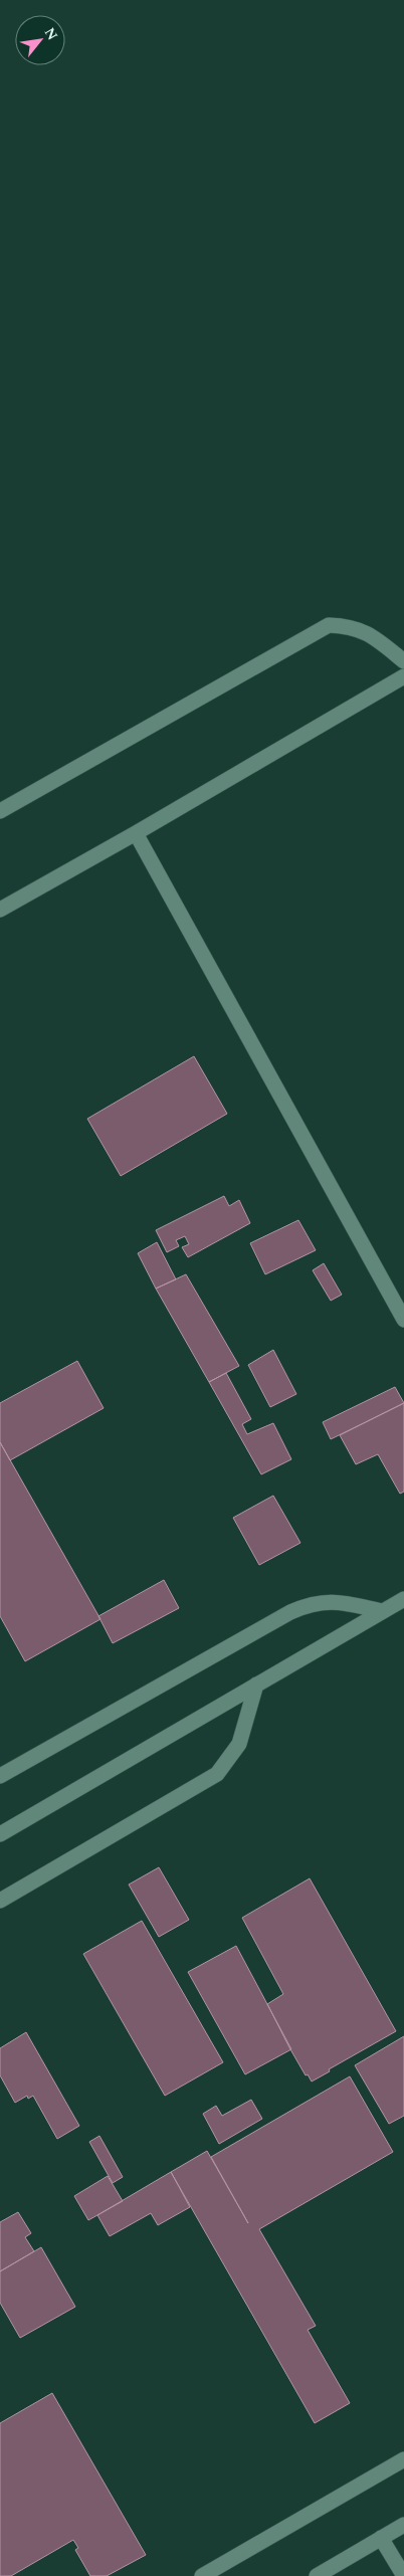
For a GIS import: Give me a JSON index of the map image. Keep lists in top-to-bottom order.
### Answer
{
  "north": "top right"
}
